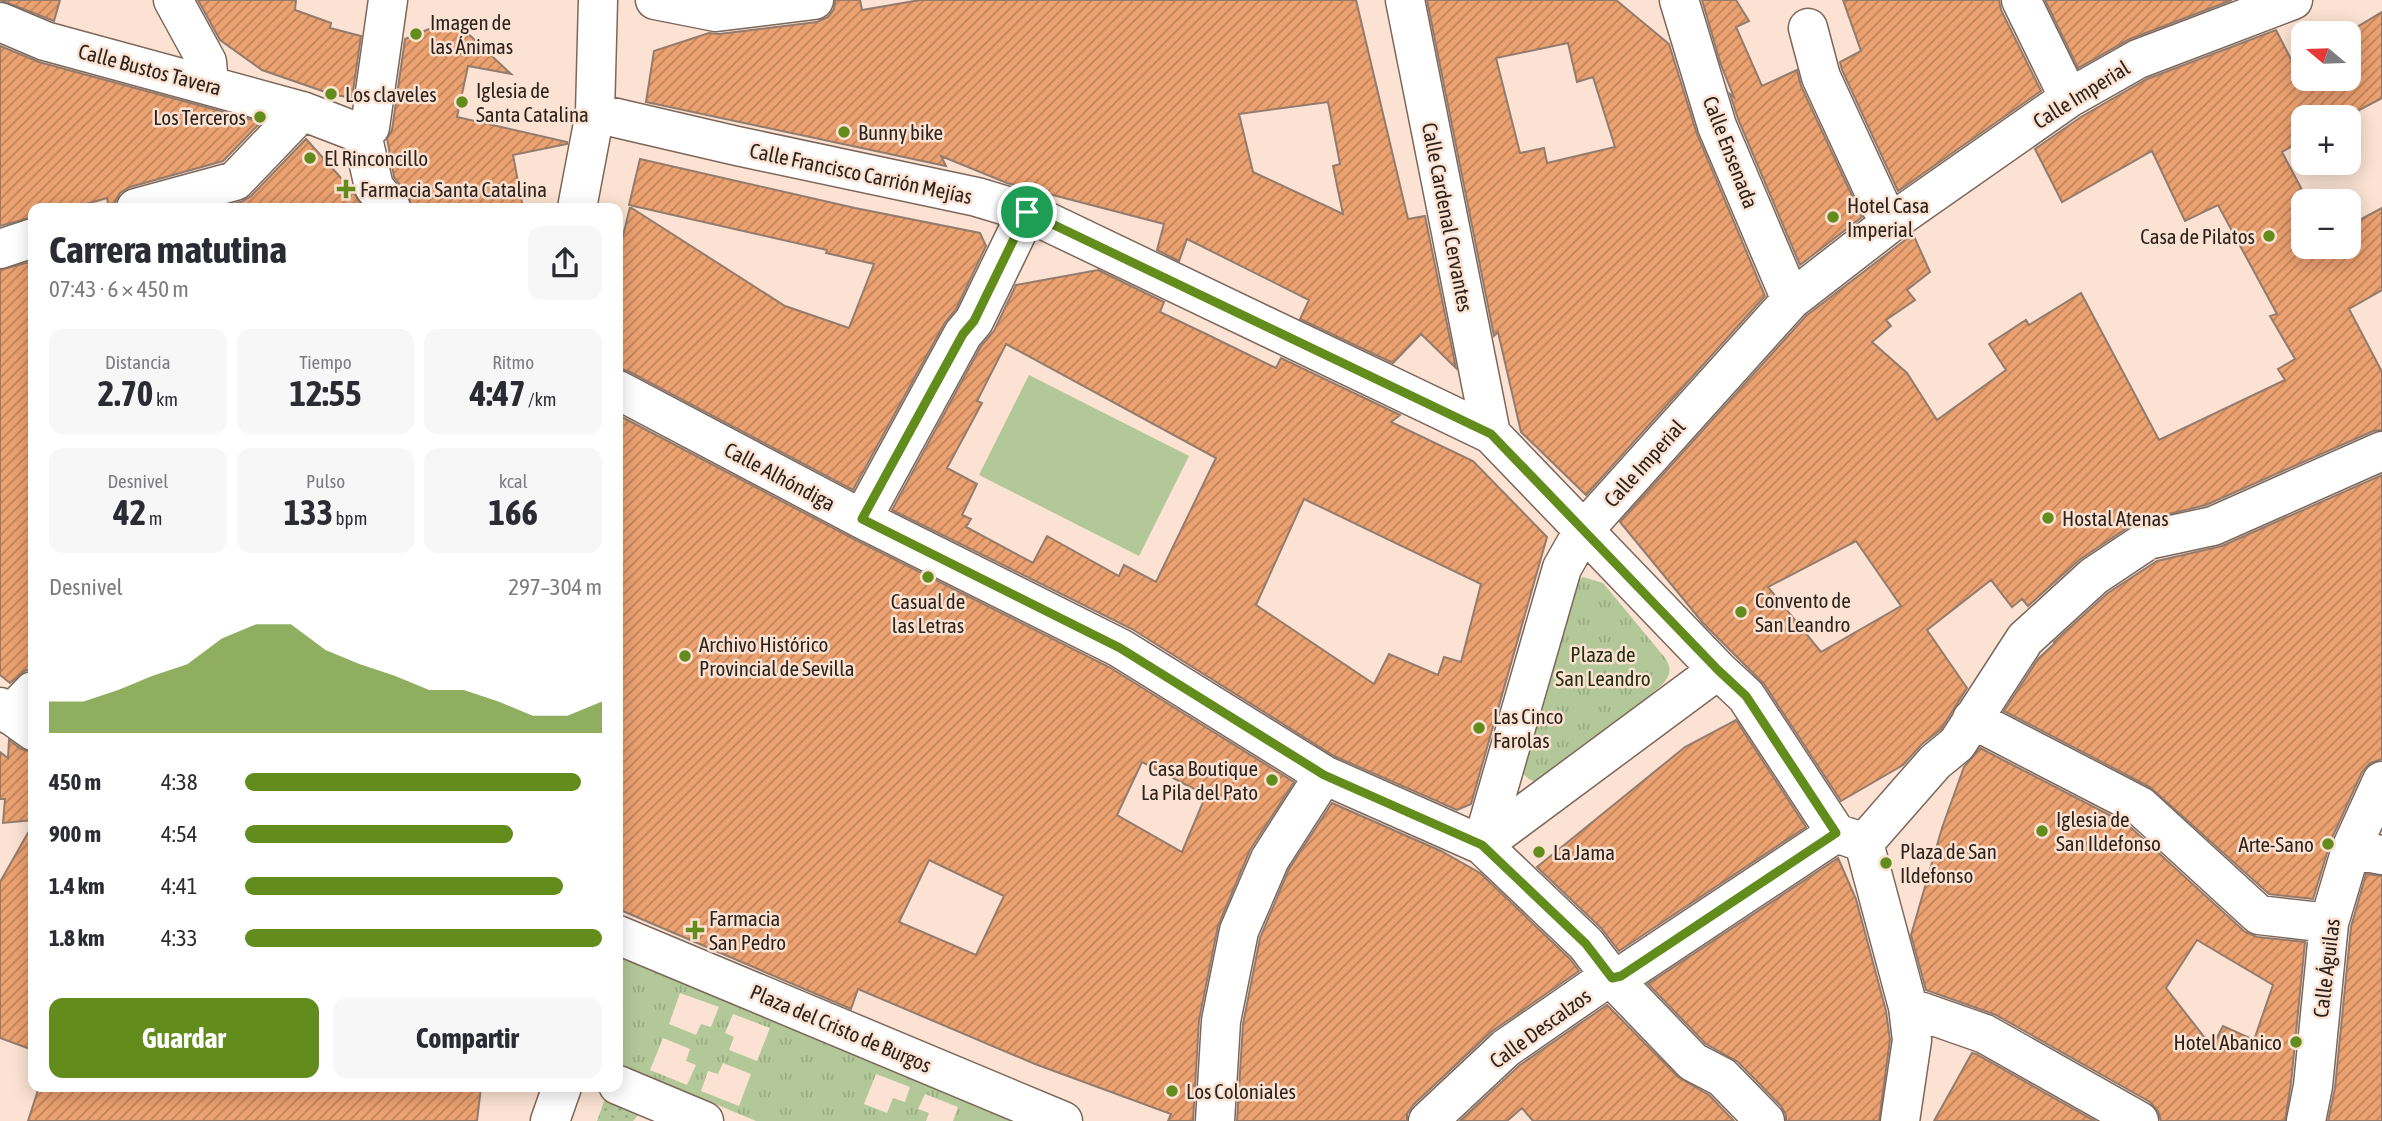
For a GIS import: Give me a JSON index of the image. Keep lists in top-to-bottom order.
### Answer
{
  "streets": {
    "street": [
      "Calle Bustos Tavera",
      "Calle Imperial",
      "Calle Ensenada",
      "Calle Francisco Carrión Mejías",
      "Calle Cardenal Cervantes",
      "Calle Alhóndiga",
      "Calle Águilas",
      "Plaza del Cristo de Burgos",
      "Calle Descalzos"
    ]
  },
  "crossings": [
    ["Calle Imperial", "Calle Ensenada"],
    ["Calle Imperial", "Calle Francisco Carrión Mejías"],
    ["Calle Francisco Carrión Mejías", "Calle Cardenal Cervantes"],
    ["Calle Alhóndiga", "Calle Descalzos"]
  ],
  "parks": ["Plaza de San Leandro"],
  "places": {
    "other": [
      "Imagen de las Ánimas",
      "Los claveles",
      "Iglesia de Santa Catalina",
      "Los Terceros",
      "Bunny bike",
      "El Rinconcillo",
      "Hotel Casa Imperial",
      "Casa de Pilatos",
      "Hostal Atenas",
      "Casual de las Letras",
      "Convento de San Leandro",
      "Archivo Histórico Provincial de Sevilla",
      "Las Cinco Farolas",
      "Casa Boutique La Pila del Pato",
      "Iglesia de San Ildefonso",
      "Arte-Sano",
      "La Jama",
      "Plaza de San Ildefonso",
      "Hotel Abanico",
      "Los Coloniales"
    ],
    "health": ["Farmacia Santa Catalina", "Farmacia San Pedro"]
  },
  "north": "left",
  "page": {
    "map_buttons": ["+", "−"],
    "heading": ["Carrera matutina", "07:43 · 6 × 450 m"],
    "stats": [
      ["Distancia", "2.70 km"],
      ["Tiempo", "12:55"],
      ["Ritmo", "4:47 /km"],
      ["Desnivel", "42 m"],
      ["Pulso", "133 bpm"],
      ["kcal", "166"]
    ],
    "chart": ["Desnivel", "297–304 m"],
    "list": [
      {
        "name": "450 m",
        "note": "4:38"
      },
      {
        "name": "900 m",
        "note": "4:54"
      },
      {
        "name": "1.4 km",
        "note": "4:41"
      },
      {
        "name": "1.8 km",
        "note": "4:33"
      }
    ],
    "buttons": ["Guardar", "Compartir"]
  }
}
